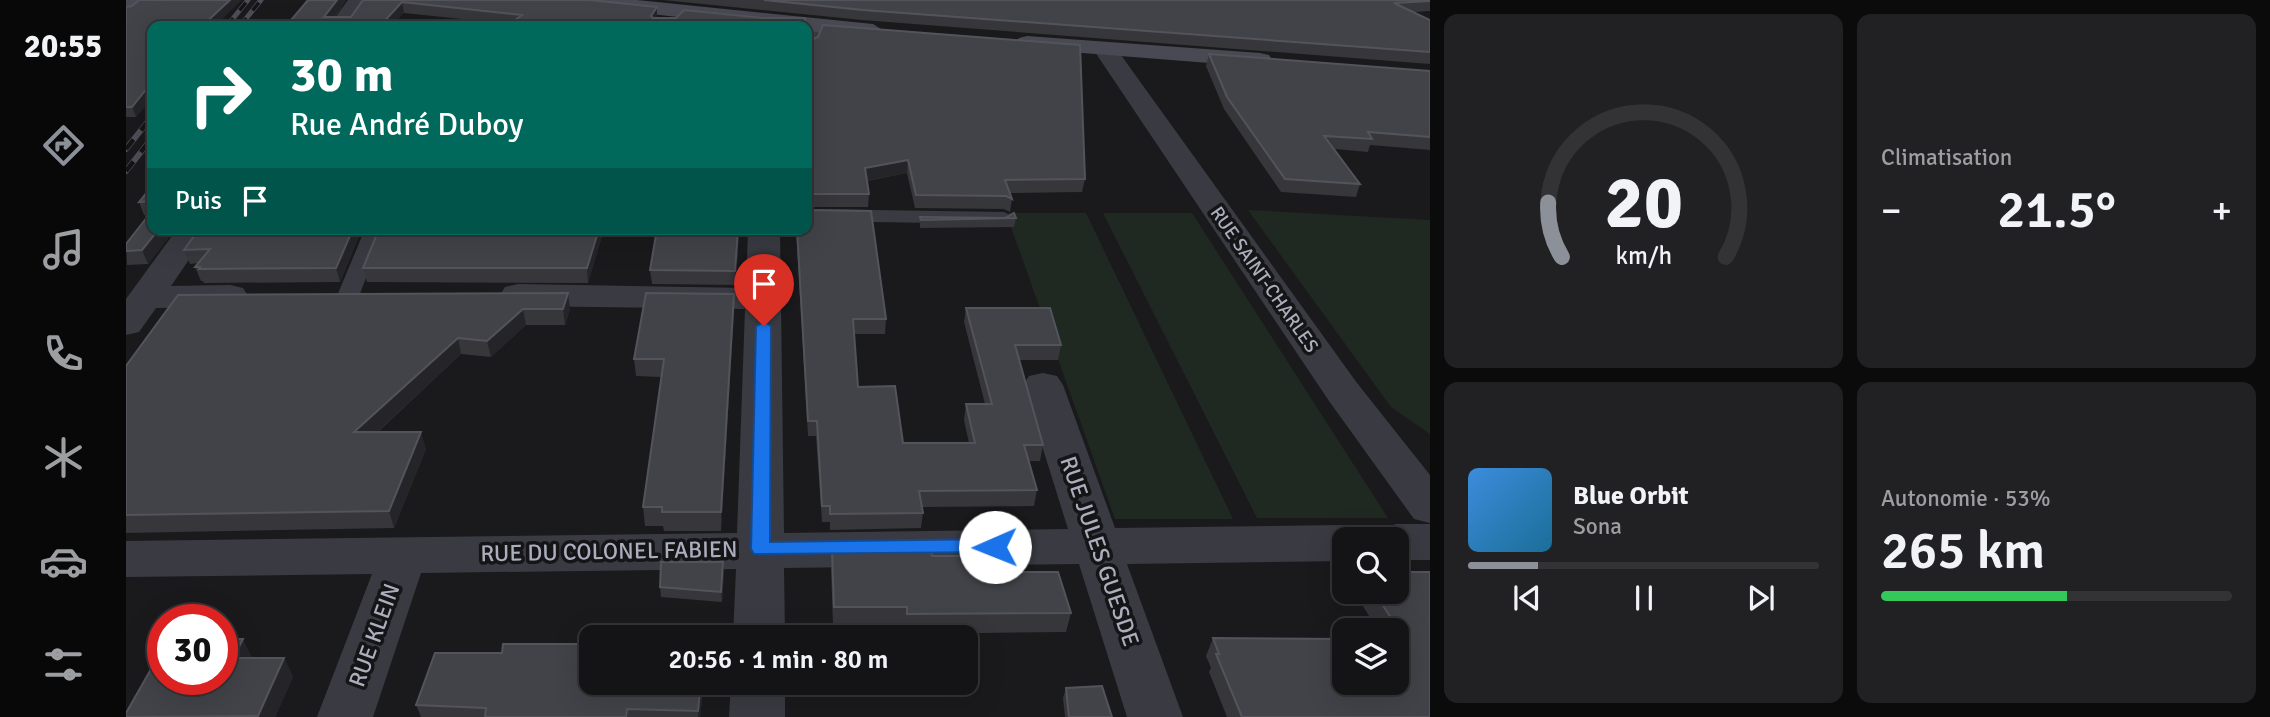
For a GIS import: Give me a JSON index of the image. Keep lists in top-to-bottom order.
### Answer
{
  "streets": {
    "street": [
      "RUE SAINT-CHARLES",
      "RUE DU COLONEL FABIEN",
      "RUE JULES GUESDE",
      "RUE KLEIN"
    ]
  },
  "crossings": [
    ["RUE DU COLONEL FABIEN", "RUE JULES GUESDE"],
    ["RUE DU COLONEL FABIEN", "RUE KLEIN"]
  ],
  "page": {
    "tabs": "20:55",
    "tile": [
      "Climatisation",
      ["Autonomie · 53%", "265 km"]
    ],
    "turn": ["30 m", "Rue André Duboy"],
    "then": "Puis",
    "heat": ["−", "21.5°", "+"],
    "song": ["Blue Orbit", "Sona"],
    "limit": "30",
    "trip": "20:56 · 1 min · 80 m",
    "gauge": ["20", "km/h"]
  }
}
